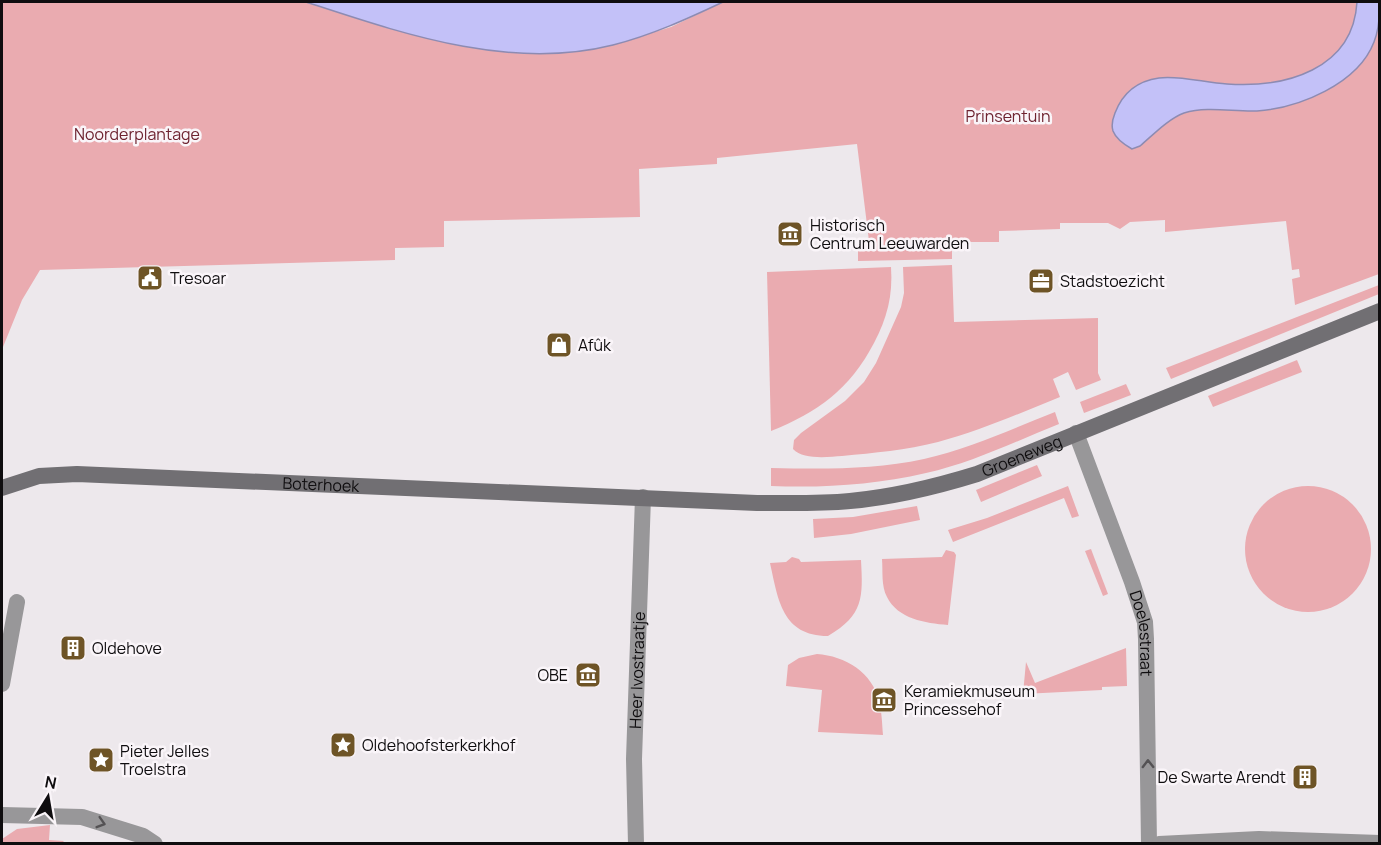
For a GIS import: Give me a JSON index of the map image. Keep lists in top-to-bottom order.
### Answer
{
  "streets": {
    "main road": ["Groeneweg", "Boterhoek"],
    "street": ["Doelestraat", "Heer Ivostraatje"]
  },
  "crossings": [
    ["Groeneweg", "Boterhoek"],
    ["Groeneweg", "Doelestraat"],
    ["Groeneweg", "Heer Ivostraatje"],
    ["Boterhoek", "Heer Ivostraatje"]
  ],
  "one_way": ["Doelestraat"],
  "parks": ["Prinsentuin", "Noorderplantage"],
  "places": {
    "museum": ["Historisch Centrum Leeuwarden", "OBE", "Keramiekmuseum Princessehof"],
    "public building": ["Tresoar"],
    "office": ["Stadstoezicht"],
    "shop": ["Afûk"],
    "building": ["Oldehove", "De Swarte Arendt"],
    "place": ["Oldehoofsterkerkhof", "Pieter Jelles Troelstra"]
  },
  "north": "top"
}
